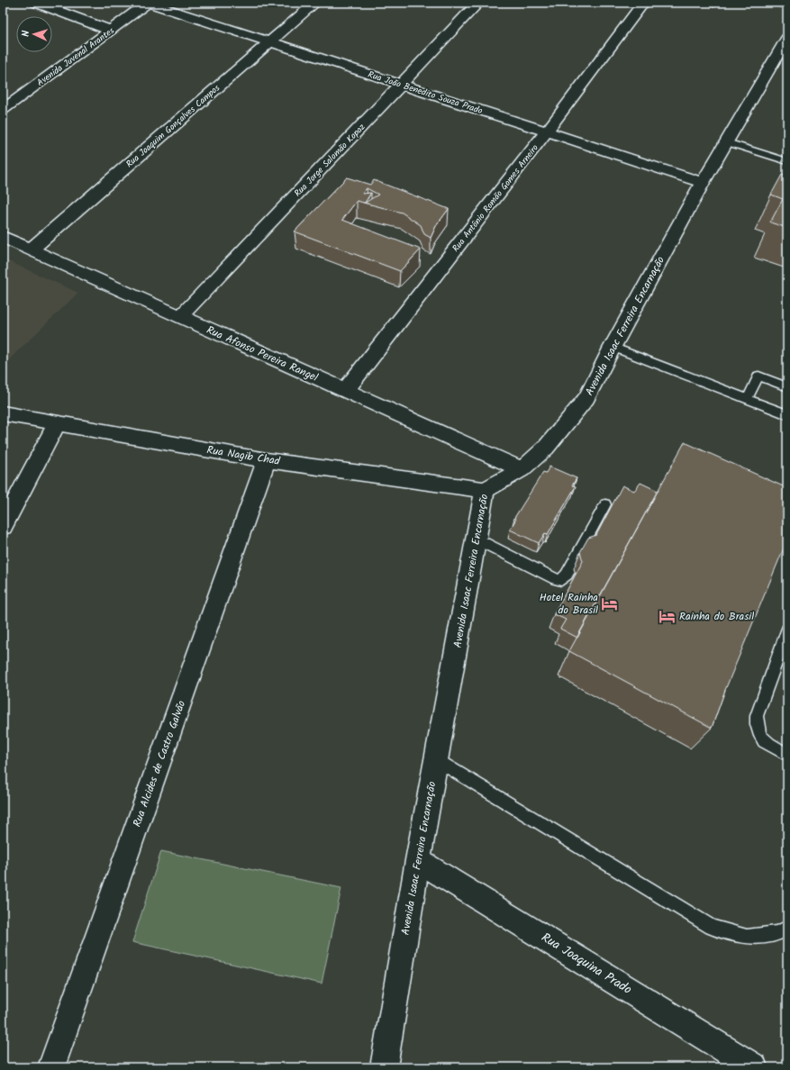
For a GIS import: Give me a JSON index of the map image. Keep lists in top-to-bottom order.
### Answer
{
  "streets": {
    "street": [
      "Avenida Juvenal Arantes",
      "Rua João Benedito Souza Prado",
      "Rua Joaquim Gonçalves Campos",
      "Rua Jorge Salomão Kopaz",
      "Rua Antônio Romão Gomes Arneiro",
      "Avenida Isaac Ferreira Encarnação",
      "Rua Afonso Pereira Rangel",
      "Rua Nagib Chad",
      "Rua Alcides de Castro Galvão",
      "Rua Joaquina Prado"
    ]
  },
  "crossings": [
    ["Avenida Juvenal Arantes", "Rua João Benedito Souza Prado"],
    ["Rua João Benedito Souza Prado", "Rua Joaquim Gonçalves Campos"],
    ["Rua João Benedito Souza Prado", "Rua Jorge Salomão Kopaz"],
    ["Rua João Benedito Souza Prado", "Rua Antônio Romão Gomes Arneiro"],
    ["Rua João Benedito Souza Prado", "Avenida Isaac Ferreira Encarnação"],
    ["Rua Joaquim Gonçalves Campos", "Rua Afonso Pereira Rangel"],
    ["Rua Jorge Salomão Kopaz", "Rua Afonso Pereira Rangel"],
    ["Rua Antônio Romão Gomes Arneiro", "Rua Afonso Pereira Rangel"],
    ["Avenida Isaac Ferreira Encarnação", "Rua Afonso Pereira Rangel"],
    ["Avenida Isaac Ferreira Encarnação", "Rua Nagib Chad"],
    ["Avenida Isaac Ferreira Encarnação", "Rua Joaquina Prado"],
    ["Rua Nagib Chad", "Rua Alcides de Castro Galvão"]
  ],
  "places": {
    "hotel": ["Hotel Rainha do Brasil", "Rainha do Brasil"]
  },
  "north": "left"
}
